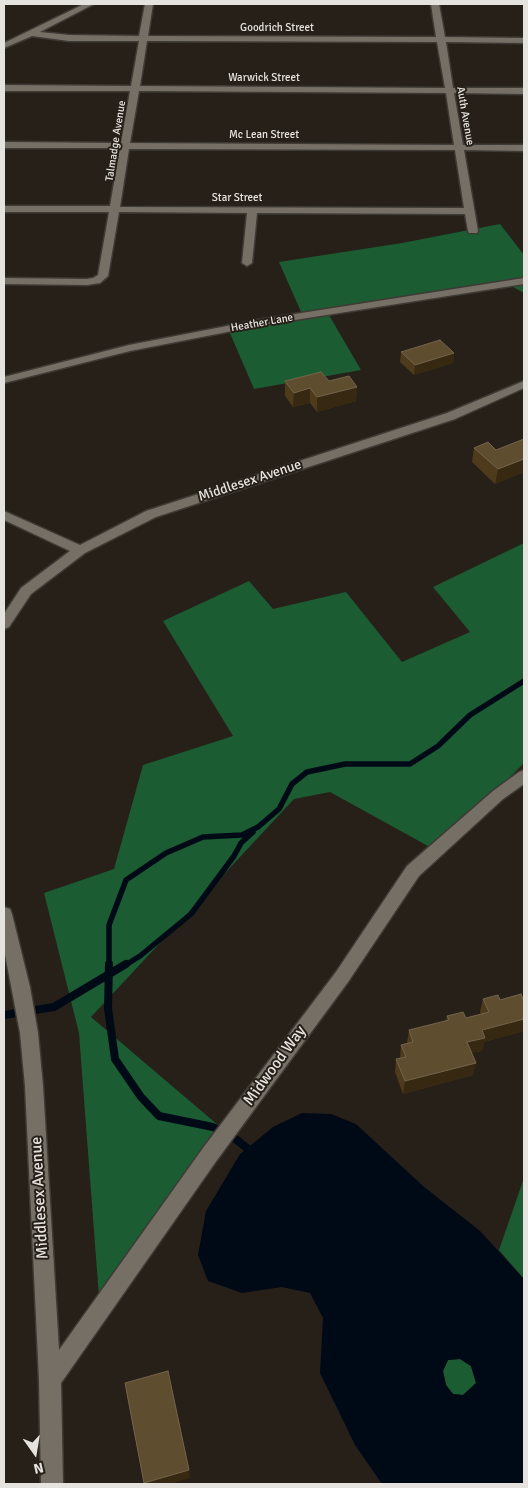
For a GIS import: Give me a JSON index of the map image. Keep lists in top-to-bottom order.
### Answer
{
  "streets": {
    "street": [
      "Goodrich Street",
      "Warwick Street",
      "Auth Avenue",
      "Mc Lean Street",
      "Talmadge Avenue",
      "Star Street",
      "Heather Lane",
      "Middlesex Avenue",
      "Midwood Way"
    ]
  },
  "crossings": [
    ["Goodrich Street", "Auth Avenue"],
    ["Goodrich Street", "Talmadge Avenue"],
    ["Warwick Street", "Auth Avenue"],
    ["Warwick Street", "Talmadge Avenue"],
    ["Auth Avenue", "Mc Lean Street"],
    ["Auth Avenue", "Star Street"],
    ["Mc Lean Street", "Talmadge Avenue"],
    ["Talmadge Avenue", "Star Street"],
    ["Middlesex Avenue", "Midwood Way"]
  ],
  "north": "bottom"
}
